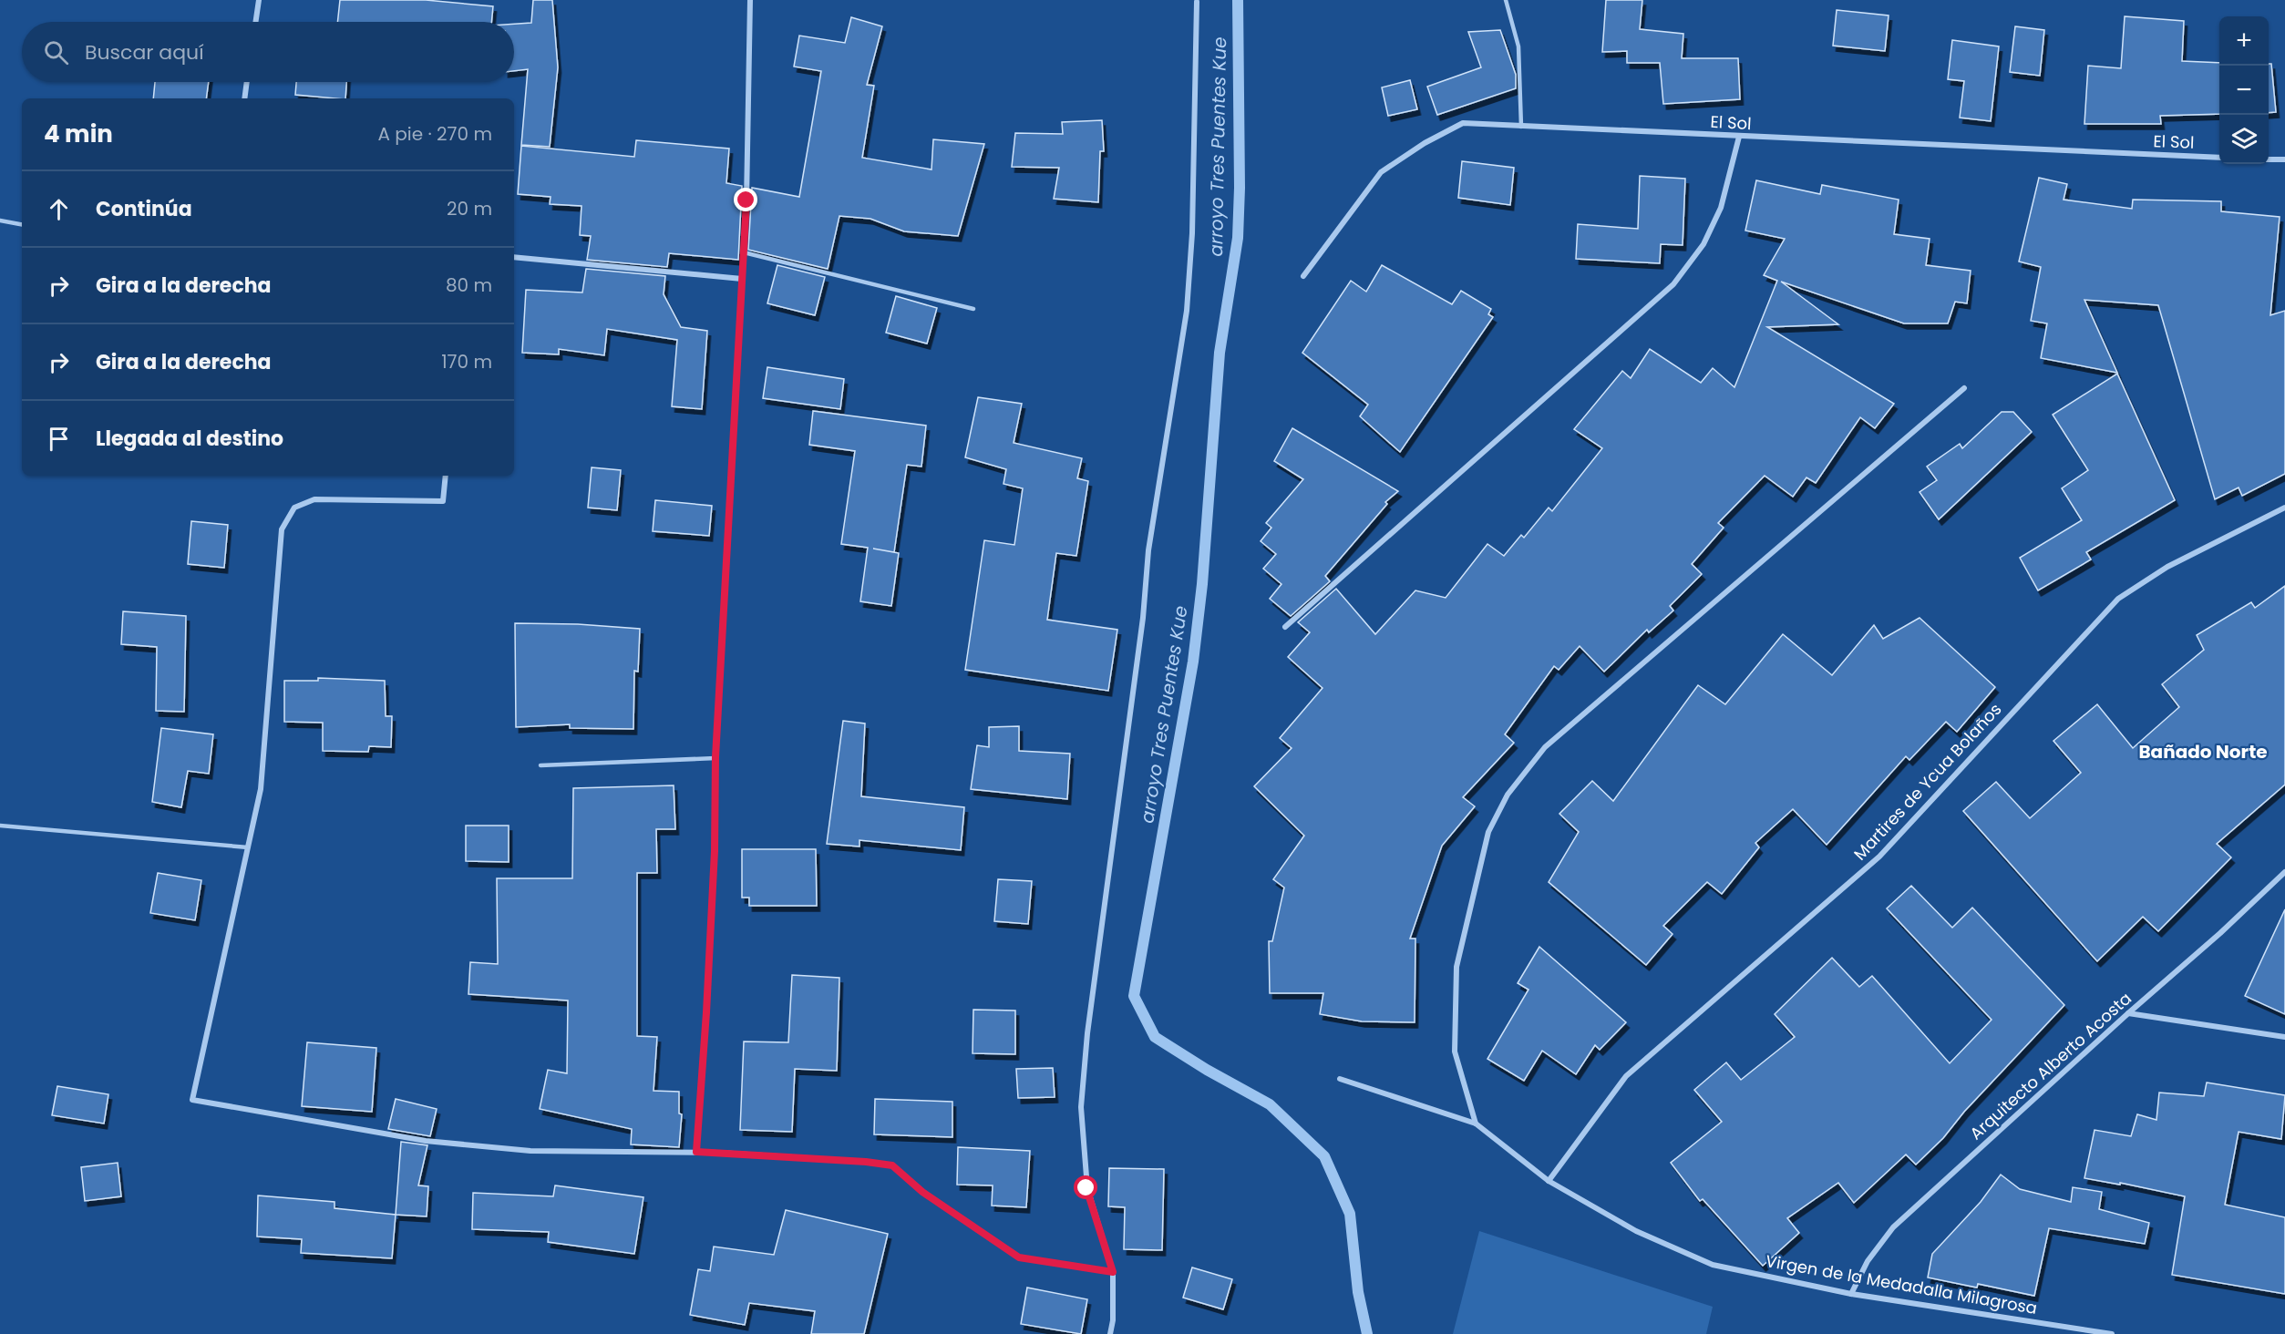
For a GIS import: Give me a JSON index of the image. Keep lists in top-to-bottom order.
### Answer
{
  "streets": {
    "street": [
      "El Sol",
      "Martires de Ycua Bolaños",
      "Arquitecto Alberto Acosta",
      "Virgen de la Medadalla Milagrosa"
    ]
  },
  "crossings": [
    ["Martires de Ycua Bolaños", "Virgen de la Medadalla Milagrosa"],
    ["Arquitecto Alberto Acosta", "Virgen de la Medadalla Milagrosa"]
  ],
  "districts": ["Bañado Norte"],
  "water": ["arroyo Tres Puentes Kue"],
  "page": {
    "map_buttons": ["+", "−"],
    "search": "Buscar aquí",
    "heading": ["4 min", "A pie · 270 m"],
    "list": [
      ["Continúa", "20 m"],
      ["Gira a la derecha", "80 m"],
      ["Gira a la derecha", "170 m"],
      "Llegada al destino"
    ]
  }
}
